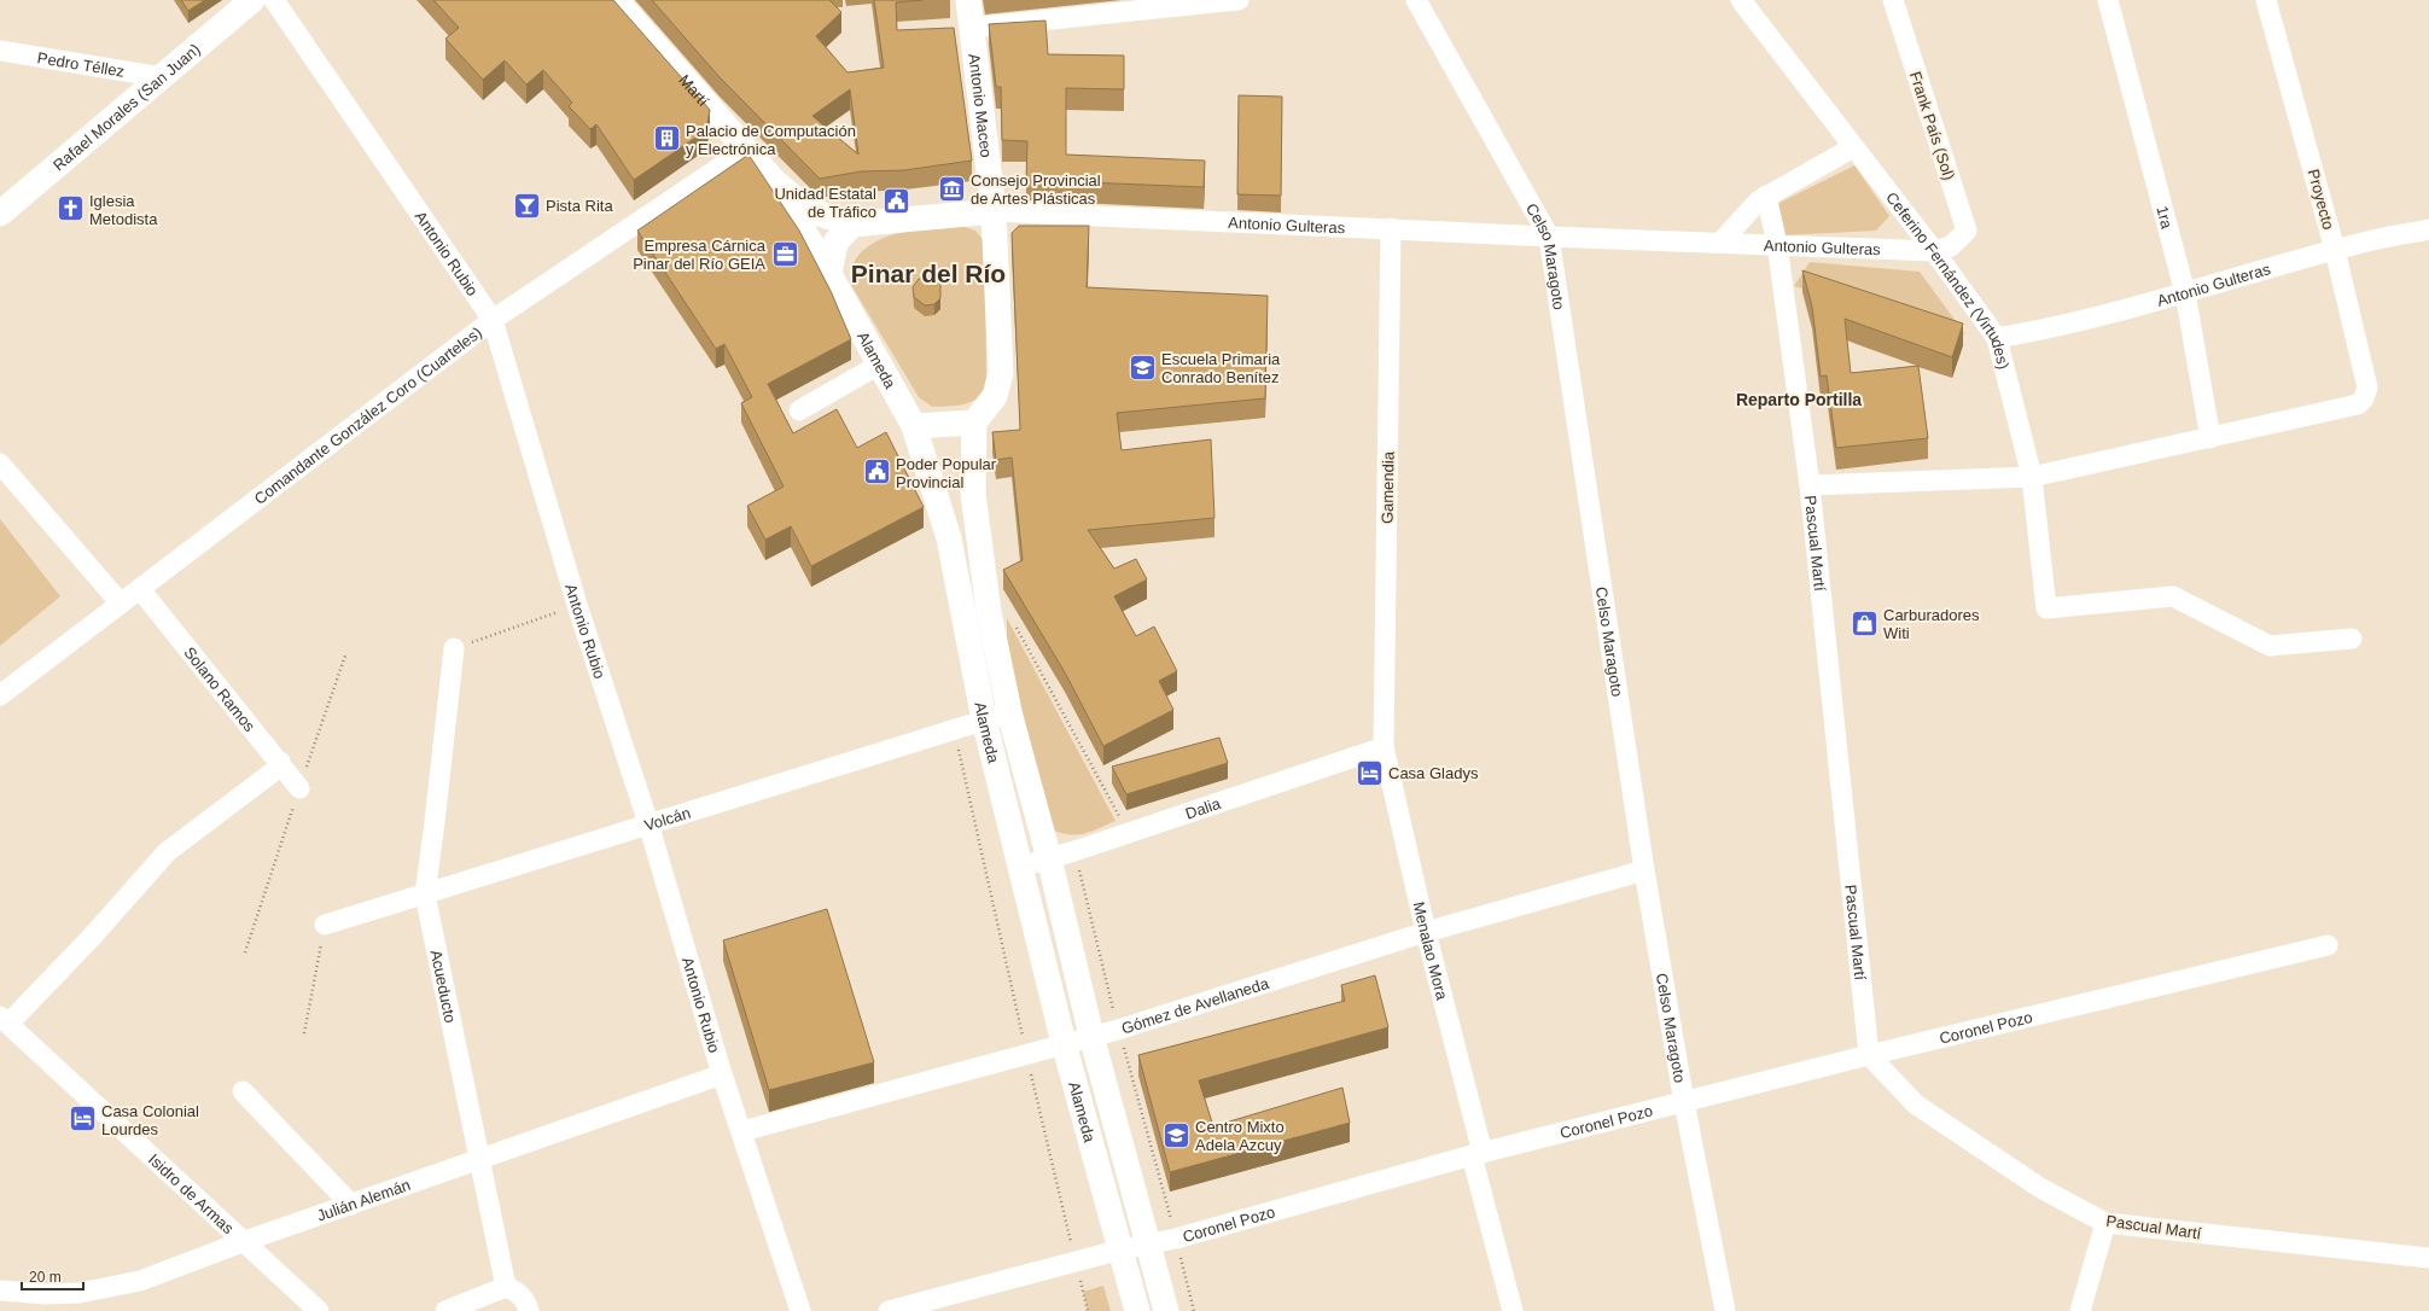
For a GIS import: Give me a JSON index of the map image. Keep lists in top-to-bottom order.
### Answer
{
  "streets": {
    "main road": [
      "Martí",
      "Antonio Maceo",
      "Rafael Morales (San Juan)",
      "Antonio Gulteras",
      "Alameda"
    ],
    "street": [
      "Pedro Téllez",
      "Frank País (Sol)",
      "Proyecto",
      "1ra",
      "Antonio Rubio",
      "Celso Maragoto",
      "Ceferino Fernández (Virtudes)",
      "Comandante González Coro (Cuarteles)",
      "Gamendia",
      "Pascual Martí",
      "Solano Ramos",
      "Dalia",
      "Volcán",
      "Menalao Mora",
      "Acueducto",
      "Gómez de Avellaneda",
      "Coronel Pozo",
      "Isidro de Armas",
      "Julián Alemán"
    ]
  },
  "crossings": [
    ["Pedro Téllez", "Rafael Morales (San Juan)"],
    ["Martí", "Antonio Gulteras"],
    ["Martí", "Alameda"],
    ["Martí", "Comandante González Coro (Cuarteles)"],
    ["Antonio Maceo", "Antonio Gulteras"],
    ["Frank País (Sol)", "Antonio Gulteras"],
    ["Frank País (Sol)", "Ceferino Fernández (Virtudes)"],
    ["Proyecto", "1ra"],
    ["Proyecto", "Antonio Gulteras"],
    ["1ra", "Antonio Gulteras"],
    ["Antonio Gulteras", "Celso Maragoto"],
    ["Antonio Gulteras", "Ceferino Fernández (Virtudes)"],
    ["Antonio Gulteras", "Alameda"],
    ["Antonio Gulteras", "Gamendia"],
    ["Antonio Gulteras", "Pascual Martí"],
    ["Antonio Rubio", "Comandante González Coro (Cuarteles)"],
    ["Antonio Rubio", "Volcán"],
    ["Antonio Rubio", "Gómez de Avellaneda"],
    ["Antonio Rubio", "Julián Alemán"],
    ["Celso Maragoto", "Gómez de Avellaneda"],
    ["Celso Maragoto", "Coronel Pozo"],
    ["Alameda", "Dalia"],
    ["Alameda", "Volcán"],
    ["Alameda", "Gómez de Avellaneda"],
    ["Alameda", "Coronel Pozo"],
    ["Comandante González Coro (Cuarteles)", "Solano Ramos"],
    ["Gamendia", "Dalia"],
    ["Gamendia", "Menalao Mora"],
    ["Pascual Martí", "Coronel Pozo"],
    ["Dalia", "Menalao Mora"],
    ["Volcán", "Acueducto"],
    ["Menalao Mora", "Gómez de Avellaneda"],
    ["Menalao Mora", "Coronel Pozo"],
    ["Acueducto", "Julián Alemán"],
    ["Isidro de Armas", "Julián Alemán"]
  ],
  "districts": ["Pinar del Río", "Reparto Portilla"],
  "places": {
    "building": ["Palacio de Computación y Electrónica"],
    "museum": ["Consejo Provincial de Artes Plásticas"],
    "public building": ["Unidad Estatal de Tráfico", "Poder Popular Provincial"],
    "bar": ["Pista Rita"],
    "church": ["Iglesia Metodista"],
    "office": ["Empresa Cárnica Pinar del Río GEIA"],
    "school or university": ["Escuela Primaria Conrado Benítez", "Centro Mixto Adela Azcuy"],
    "shop": ["Carburadores Witi"],
    "hotel": ["Casa Gladys", "Casa Colonial Lourdes"]
  },
  "scale_bar": "20 m"
}
